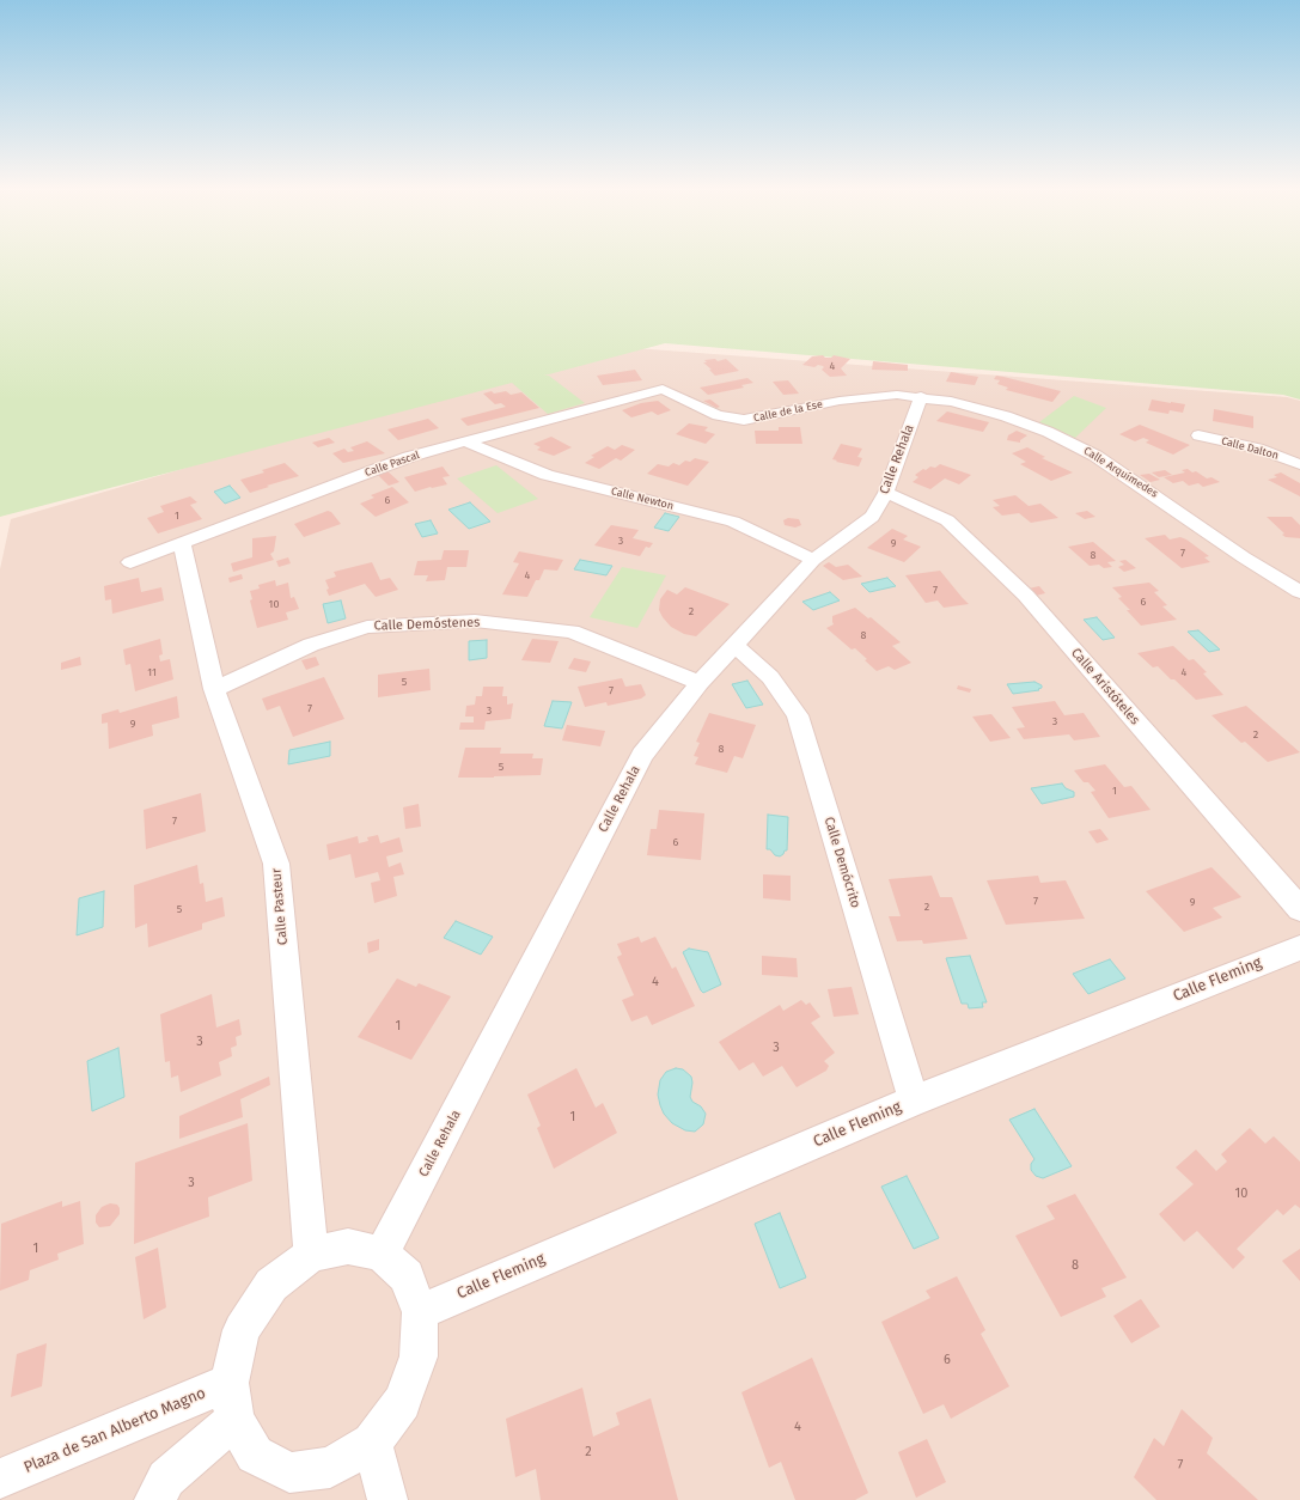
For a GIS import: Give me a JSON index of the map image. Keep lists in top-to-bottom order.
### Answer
{
  "streets": {
    "street": [
      "Calle de la Ese",
      "Calle Dalton",
      "Calle Rehala",
      "Calle Pascal",
      "Calle Arquímedes",
      "Calle Newton",
      "Calle Demóstenes",
      "Calle Aristóteles",
      "Calle Demócrito",
      "Calle Pasteur",
      "Calle Fleming",
      "Plaza de San Alberto Magno"
    ]
  },
  "crossings": [
    ["Calle de la Ese", "Calle Rehala"],
    ["Calle de la Ese", "Calle Pascal"],
    ["Calle de la Ese", "Calle Arquímedes"],
    ["Calle Rehala", "Calle Arquímedes"],
    ["Calle Rehala", "Calle Newton"],
    ["Calle Rehala", "Calle Demóstenes"],
    ["Calle Rehala", "Calle Aristóteles"],
    ["Calle Rehala", "Calle Demócrito"],
    ["Calle Pascal", "Calle Newton"],
    ["Calle Pascal", "Calle Pasteur"],
    ["Calle Demóstenes", "Calle Pasteur"],
    ["Calle Demócrito", "Calle Fleming"]
  ],
  "house_numbers": [
    "4",
    "6",
    "1",
    "3",
    "9",
    "7",
    "8",
    "4",
    "7",
    "6",
    "10",
    "2",
    "8",
    "11",
    "4",
    "5",
    "7",
    "7",
    "3",
    "3",
    "9",
    "2",
    "8",
    "5",
    "1",
    "7",
    "6",
    "7",
    "9",
    "2",
    "5",
    "4",
    "1",
    "3",
    "3",
    "1",
    "3",
    "10",
    "1",
    "8",
    "6",
    "4",
    "2",
    "7"
  ]
}
